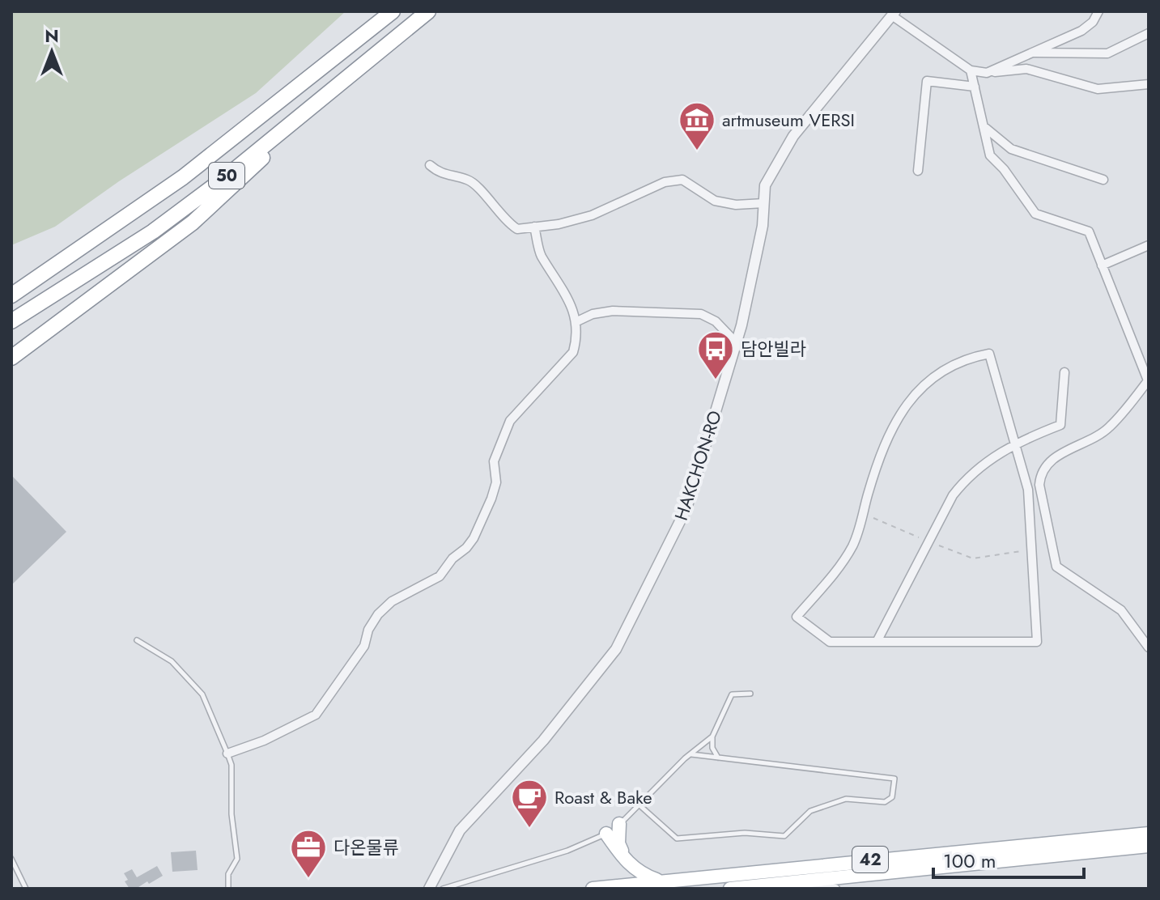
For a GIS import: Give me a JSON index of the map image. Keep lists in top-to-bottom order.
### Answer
{
  "streets": {
    "highway": ["50"],
    "main road": ["42"],
    "street": ["HAKCHON-RO"]
  },
  "places": {
    "museum": ["artmuseum VERSI"],
    "bus stop": ["담안빌라"],
    "cafe": ["Roast & Bake"],
    "office": ["다온물류"]
  },
  "scale_bar": "100 m",
  "north": "top"
}
